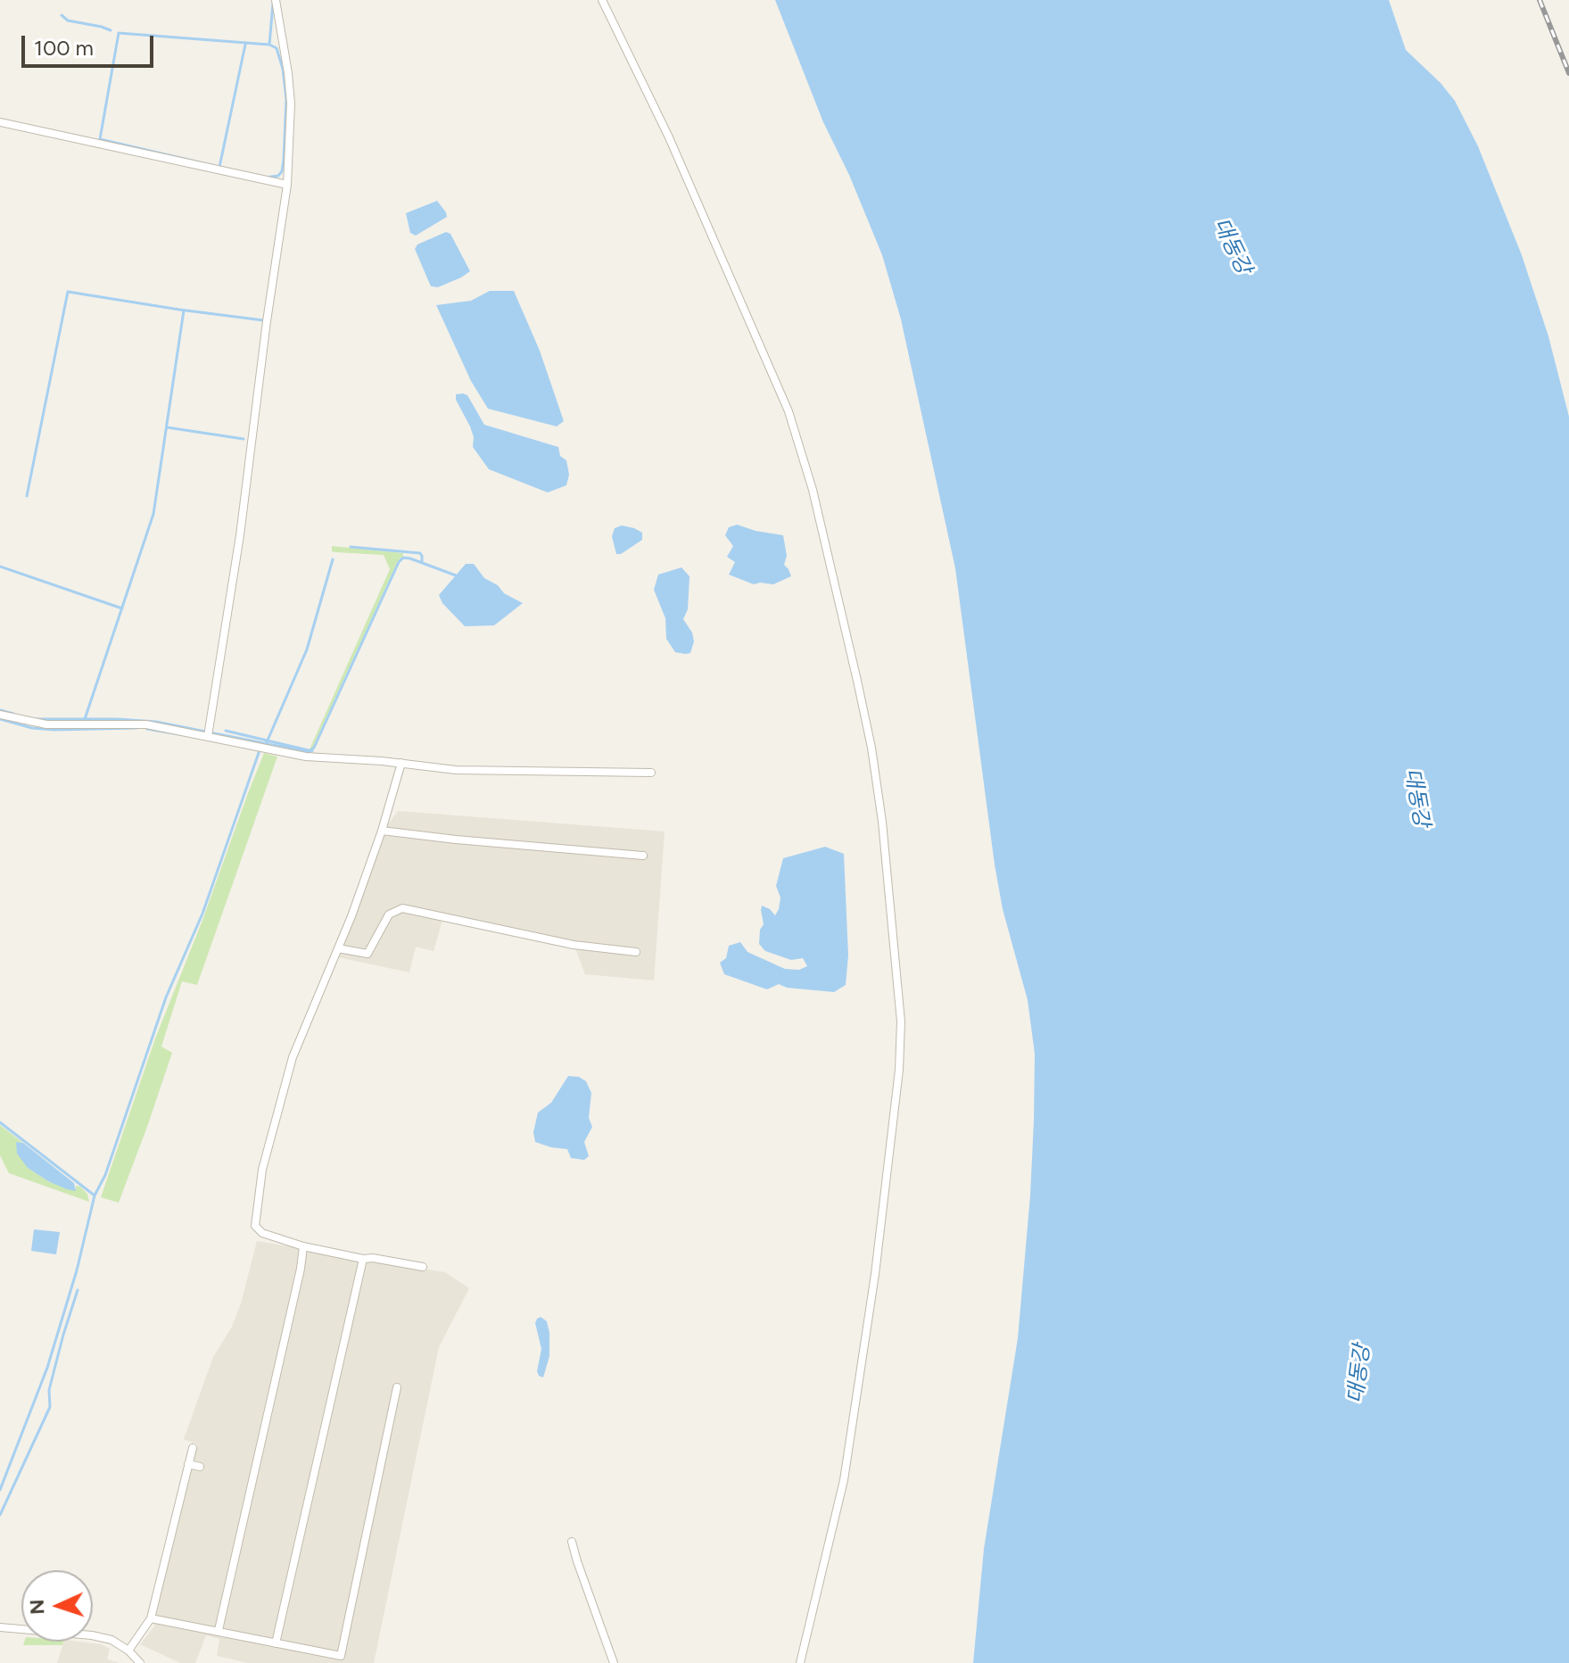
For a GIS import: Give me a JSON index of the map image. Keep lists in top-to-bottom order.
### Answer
{
  "water": ["대동강"],
  "scale_bar": "100 m",
  "north": "left"
}
